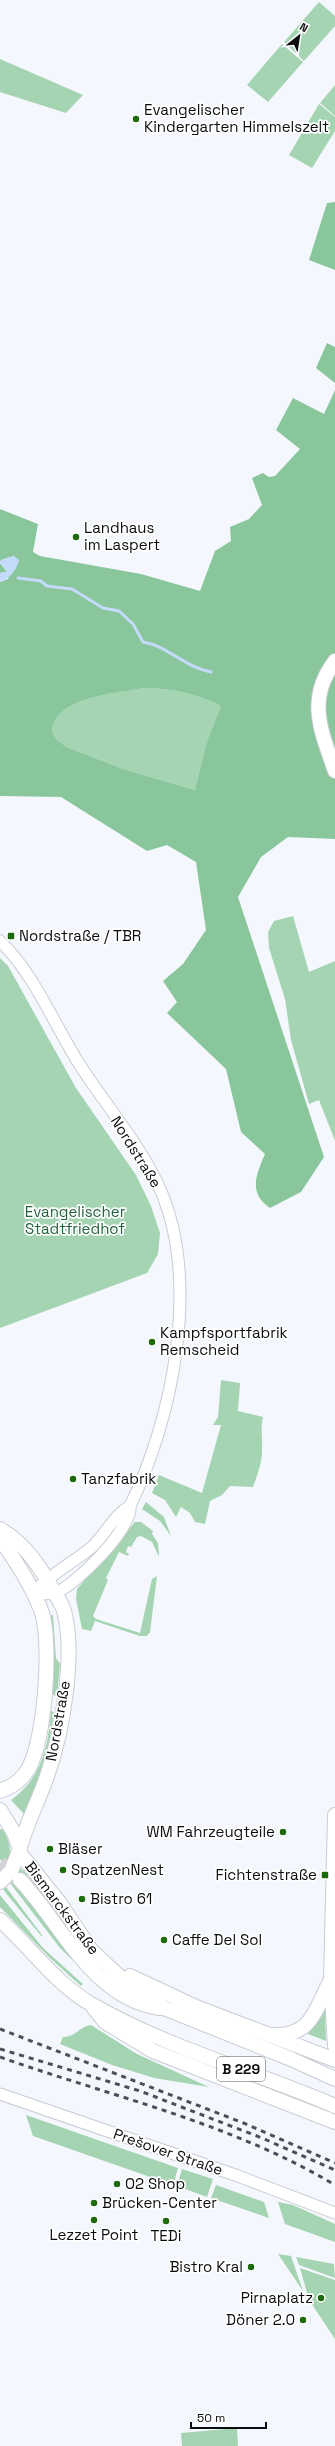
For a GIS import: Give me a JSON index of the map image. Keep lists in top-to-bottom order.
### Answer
{
  "streets": {
    "main road": ["Nordstraße", "Bismarckstraße", "B 229"],
    "street": ["Prešover Straße"]
  },
  "crossings": [
    ["Nordstraße", "Bismarckstraße"],
    ["Nordstraße", "B 229"],
    ["Bismarckstraße", "B 229"]
  ],
  "parks": ["Evangelischer Stadtfriedhof"],
  "places": {
    "other": [
      "Evangelischer Kindergarten Himmelszelt",
      "Landhaus im Laspert",
      "Kampfsportfabrik Remscheid",
      "Tanzfabrik",
      "WM Fahrzeugteile",
      "Bläser",
      "SpatzenNest",
      "Bistro 61",
      "Caffe Del Sol",
      "O2 Shop",
      "Brücken-Center",
      "Lezzet Point",
      "TEDi",
      "Bistro Kral",
      "Pirnaplatz",
      "Döner 2.0"
    ],
    "transit": ["Nordstraße / TBR", "Fichtenstraße"]
  },
  "scale_bar": "50 m",
  "north": "top right"
}
